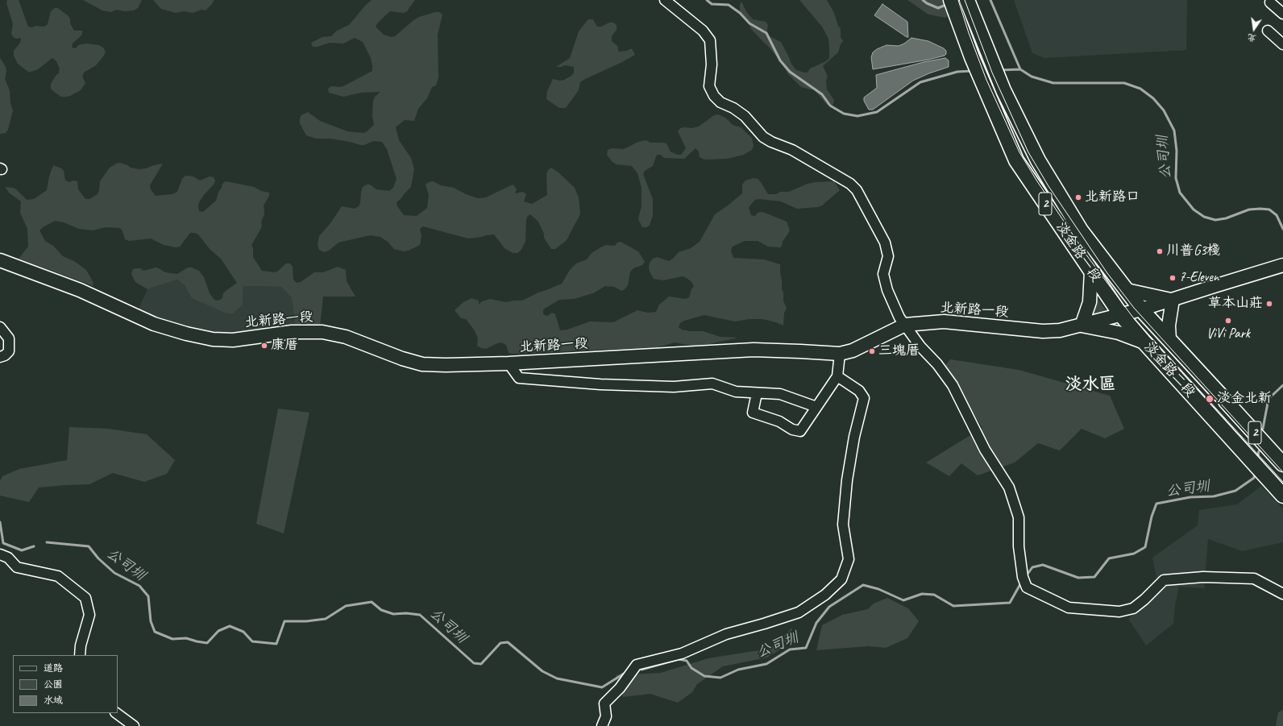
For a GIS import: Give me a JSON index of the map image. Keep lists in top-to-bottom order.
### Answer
{
  "streets": {
    "main road": [
      "2",
      "淡金路一段",
      "北新路一段",
      "淡金路二段"
    ]
  },
  "crossings": [
    ["淡金路一段", "北新路一段"],
    ["淡金路一段", "淡金路二段"],
    ["北新路一段", "淡金路二段"]
  ],
  "districts": ["淡水區"],
  "water": ["公司圳"],
  "places": [
    "北新路口",
    "川普G3棧",
    "7-Eleven",
    "草本山莊",
    "ViVi Park",
    "康厝",
    "三塊厝",
    "淡金北新"
  ],
  "legend": ["道路", "公園", "水域"],
  "north": "bottom"
}
